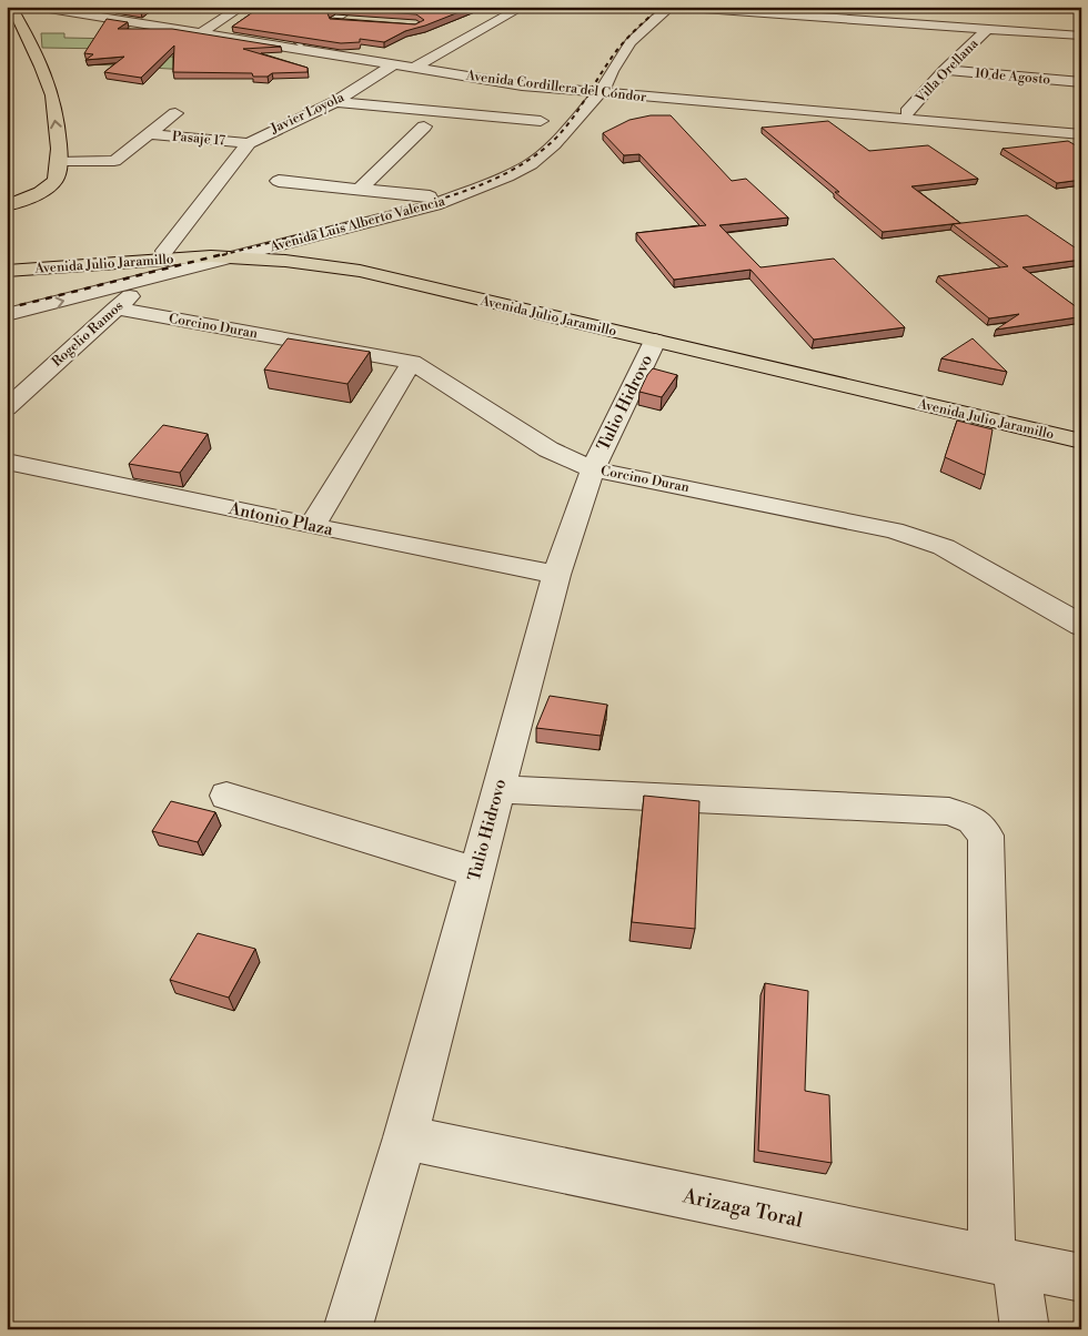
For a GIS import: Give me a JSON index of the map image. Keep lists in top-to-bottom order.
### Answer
{
  "streets": {
    "main road": ["Avenida Julio Jaramillo"],
    "street": [
      "Villa Orellana",
      "10 de Agosto",
      "Avenida Cordillera del Cóndor",
      "Javier Loyola",
      "Pasaje 17",
      "Avenida Luis Alberto Valencia",
      "Corcino Duran",
      "Rogelio Ramos",
      "Tulio Hidrovo",
      "Antonio Plaza",
      "Arizaga Toral"
    ]
  },
  "crossings": [
    ["Villa Orellana", "10 de Agosto"],
    ["Villa Orellana", "Avenida Cordillera del Cóndor"],
    ["Avenida Cordillera del Cóndor", "Javier Loyola"],
    ["Avenida Cordillera del Cóndor", "Avenida Luis Alberto Valencia"],
    ["Javier Loyola", "Pasaje 17"],
    ["Javier Loyola", "Rogelio Ramos"],
    ["Pasaje 17", "Rogelio Ramos"],
    ["Avenida Luis Alberto Valencia", "Avenida Julio Jaramillo"],
    ["Avenida Luis Alberto Valencia", "Rogelio Ramos"],
    ["Avenida Julio Jaramillo", "Rogelio Ramos"],
    ["Avenida Julio Jaramillo", "Tulio Hidrovo"],
    ["Corcino Duran", "Rogelio Ramos"],
    ["Corcino Duran", "Tulio Hidrovo"],
    ["Tulio Hidrovo", "Antonio Plaza"],
    ["Tulio Hidrovo", "Arizaga Toral"]
  ]
}
